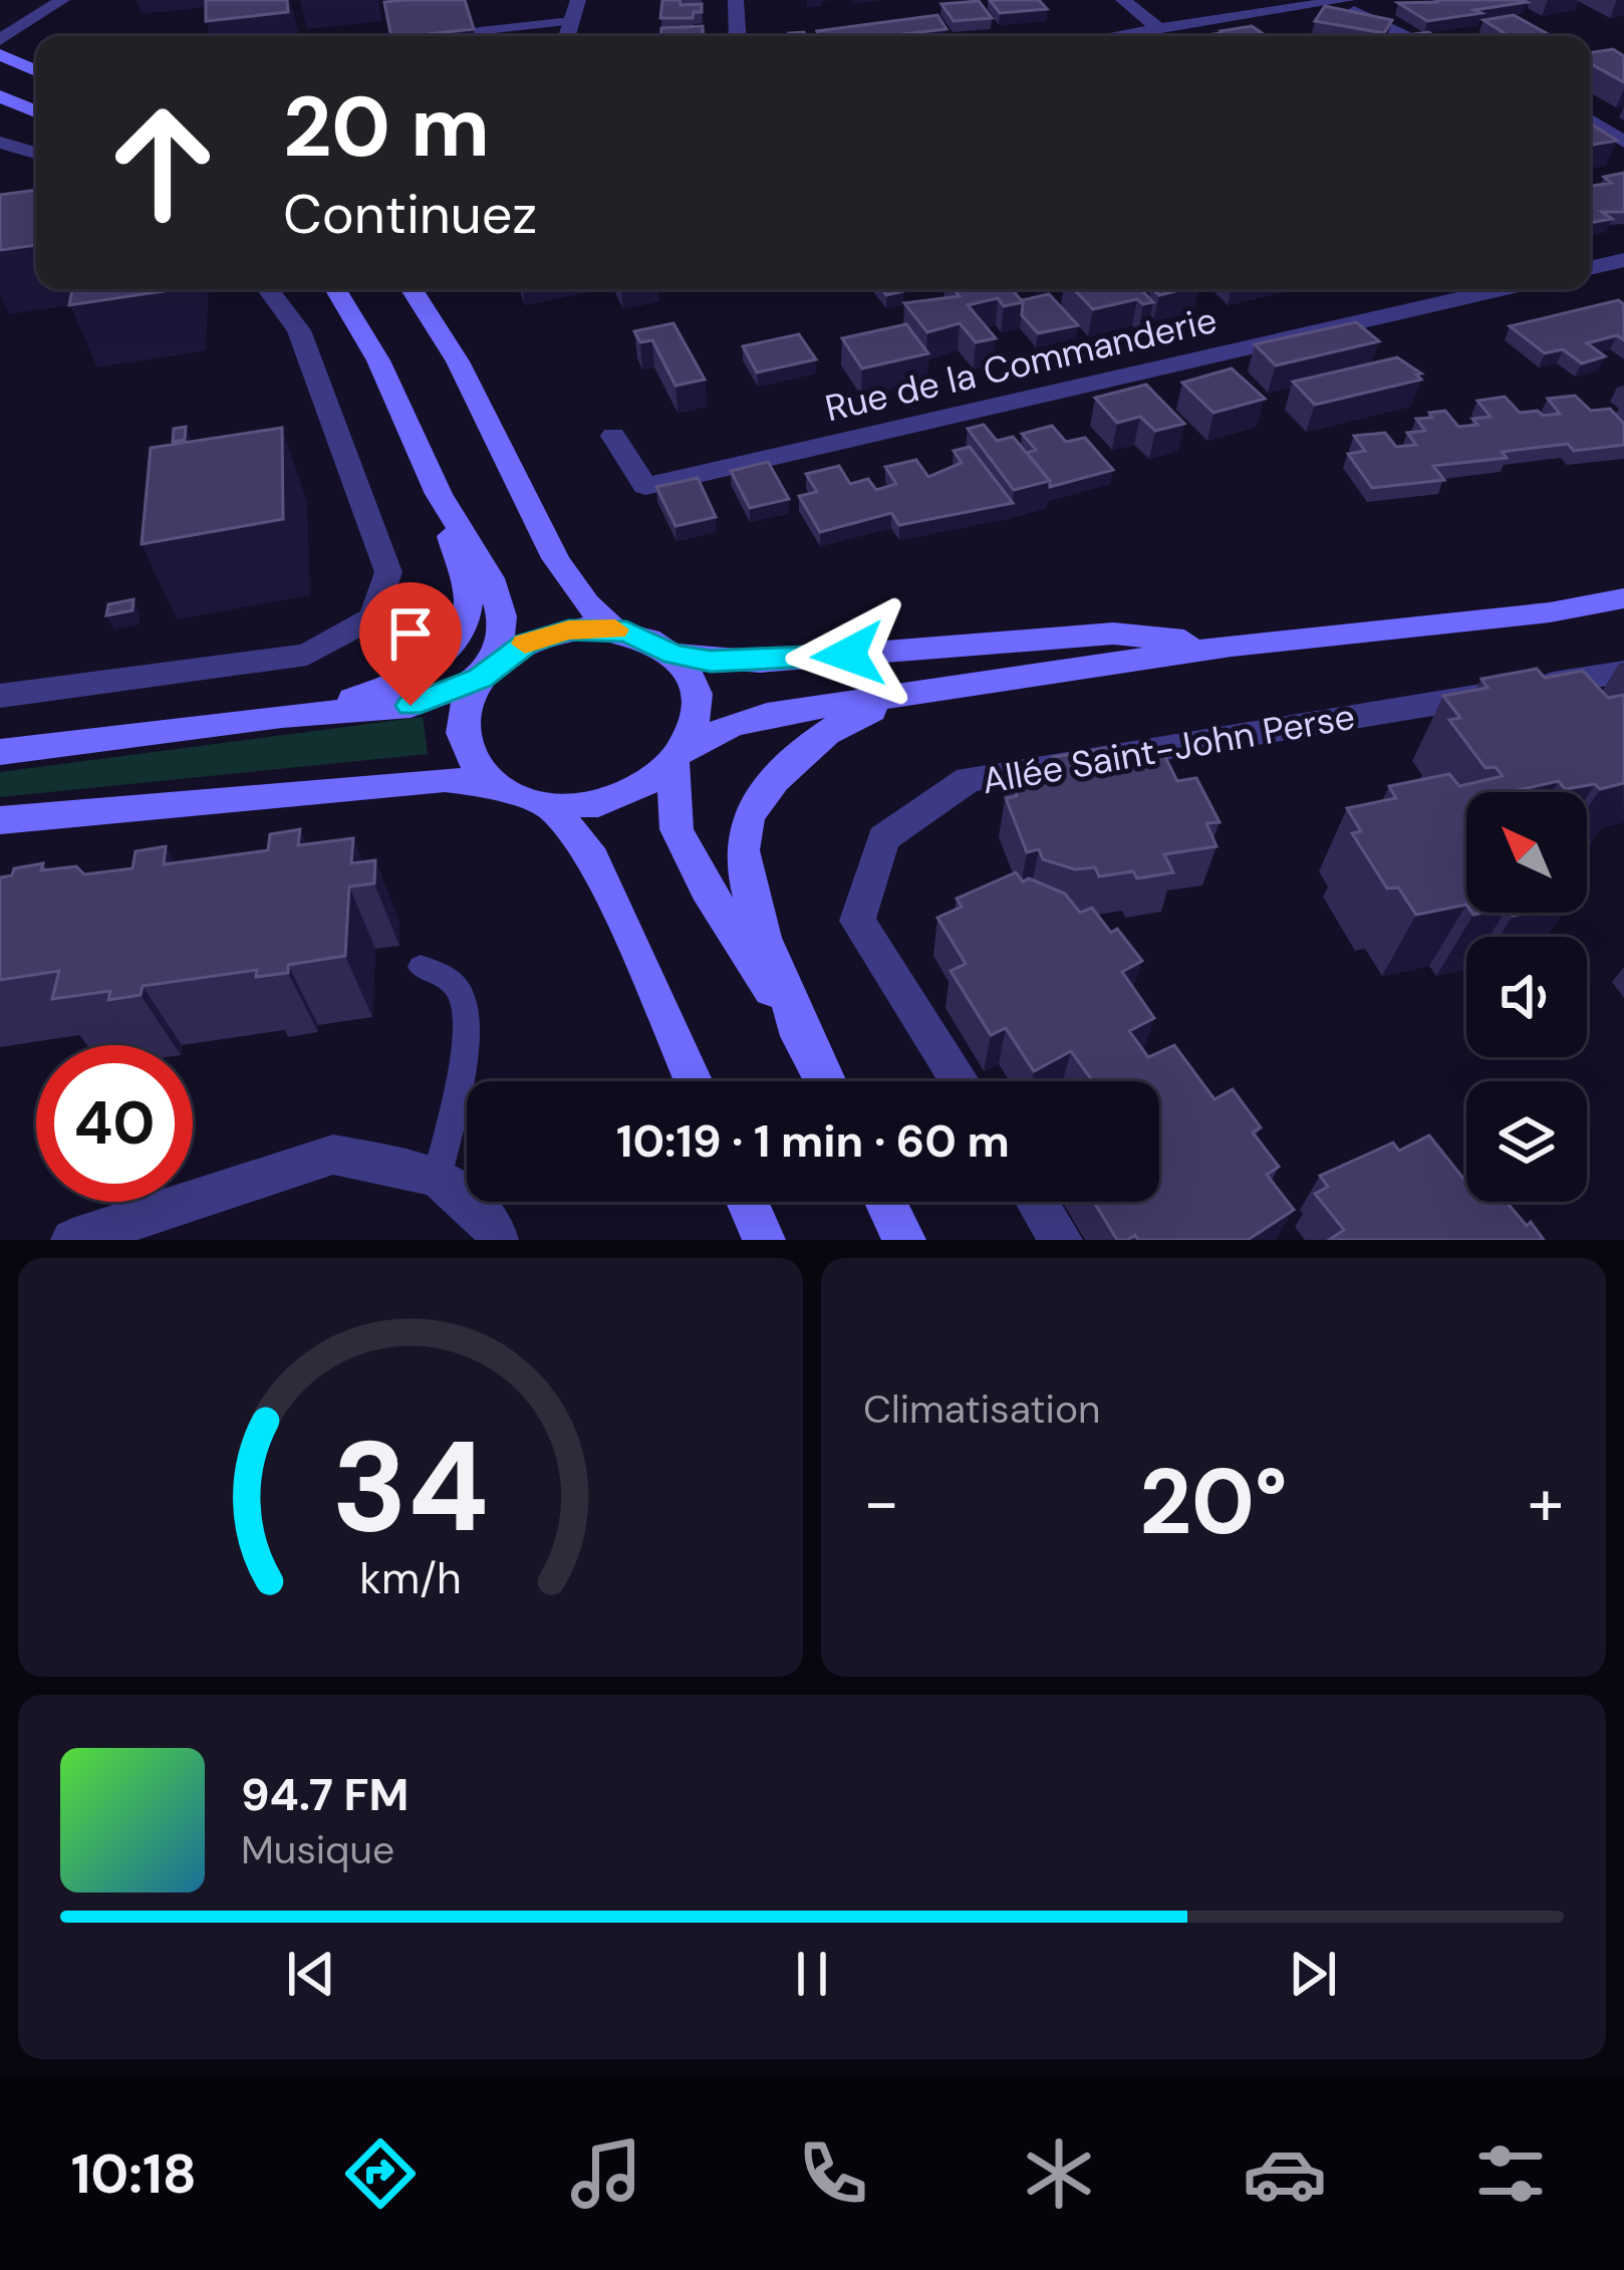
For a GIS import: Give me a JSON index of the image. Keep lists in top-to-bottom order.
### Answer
{
  "streets": {
    "street": ["Rue de la Commanderie", "Allée Saint-John Perse"]
  },
  "north": "top left",
  "page": {
    "turn": ["20 m", "Continuez"],
    "limit": "40",
    "trip": "10:19 · 1 min · 60 m",
    "tile": "Climatisation",
    "heat": ["−", "20°", "+"],
    "song": ["94.7 FM", "Musique"],
    "tabs": "10:18",
    "gauge": ["34", "km/h"]
  }
}
